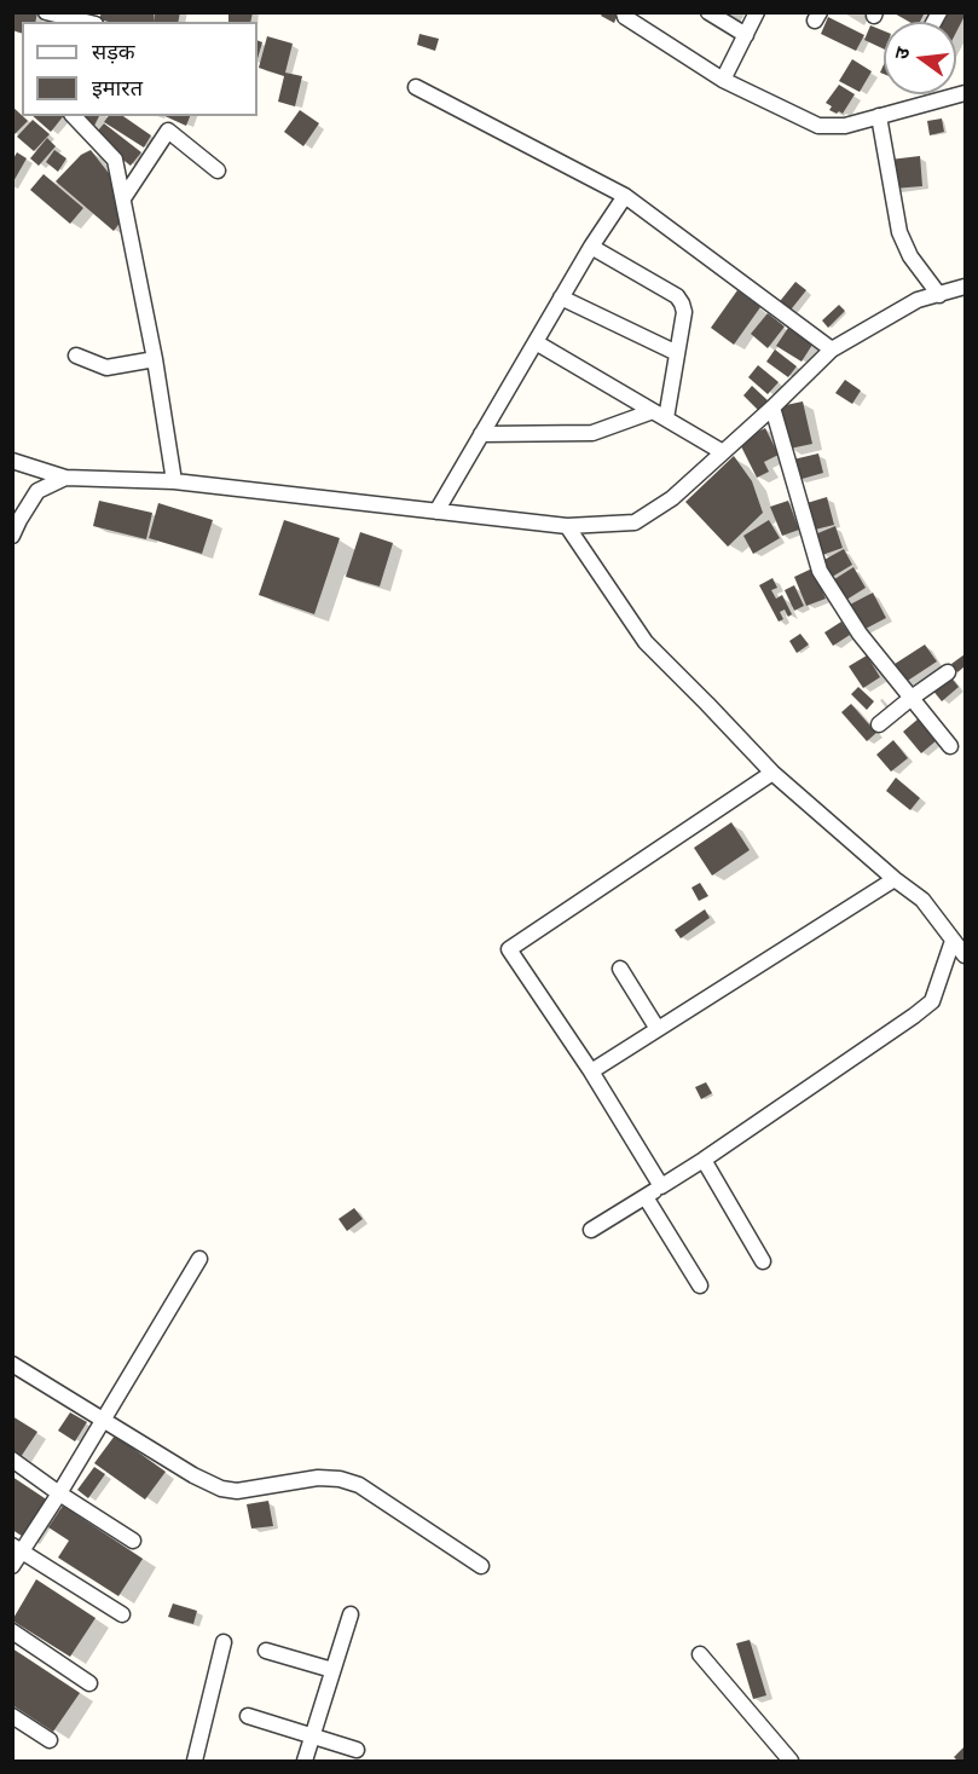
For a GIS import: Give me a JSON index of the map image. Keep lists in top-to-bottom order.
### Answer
{
  "legend": ["सड़क", "इमारत"],
  "north": "left"
}
